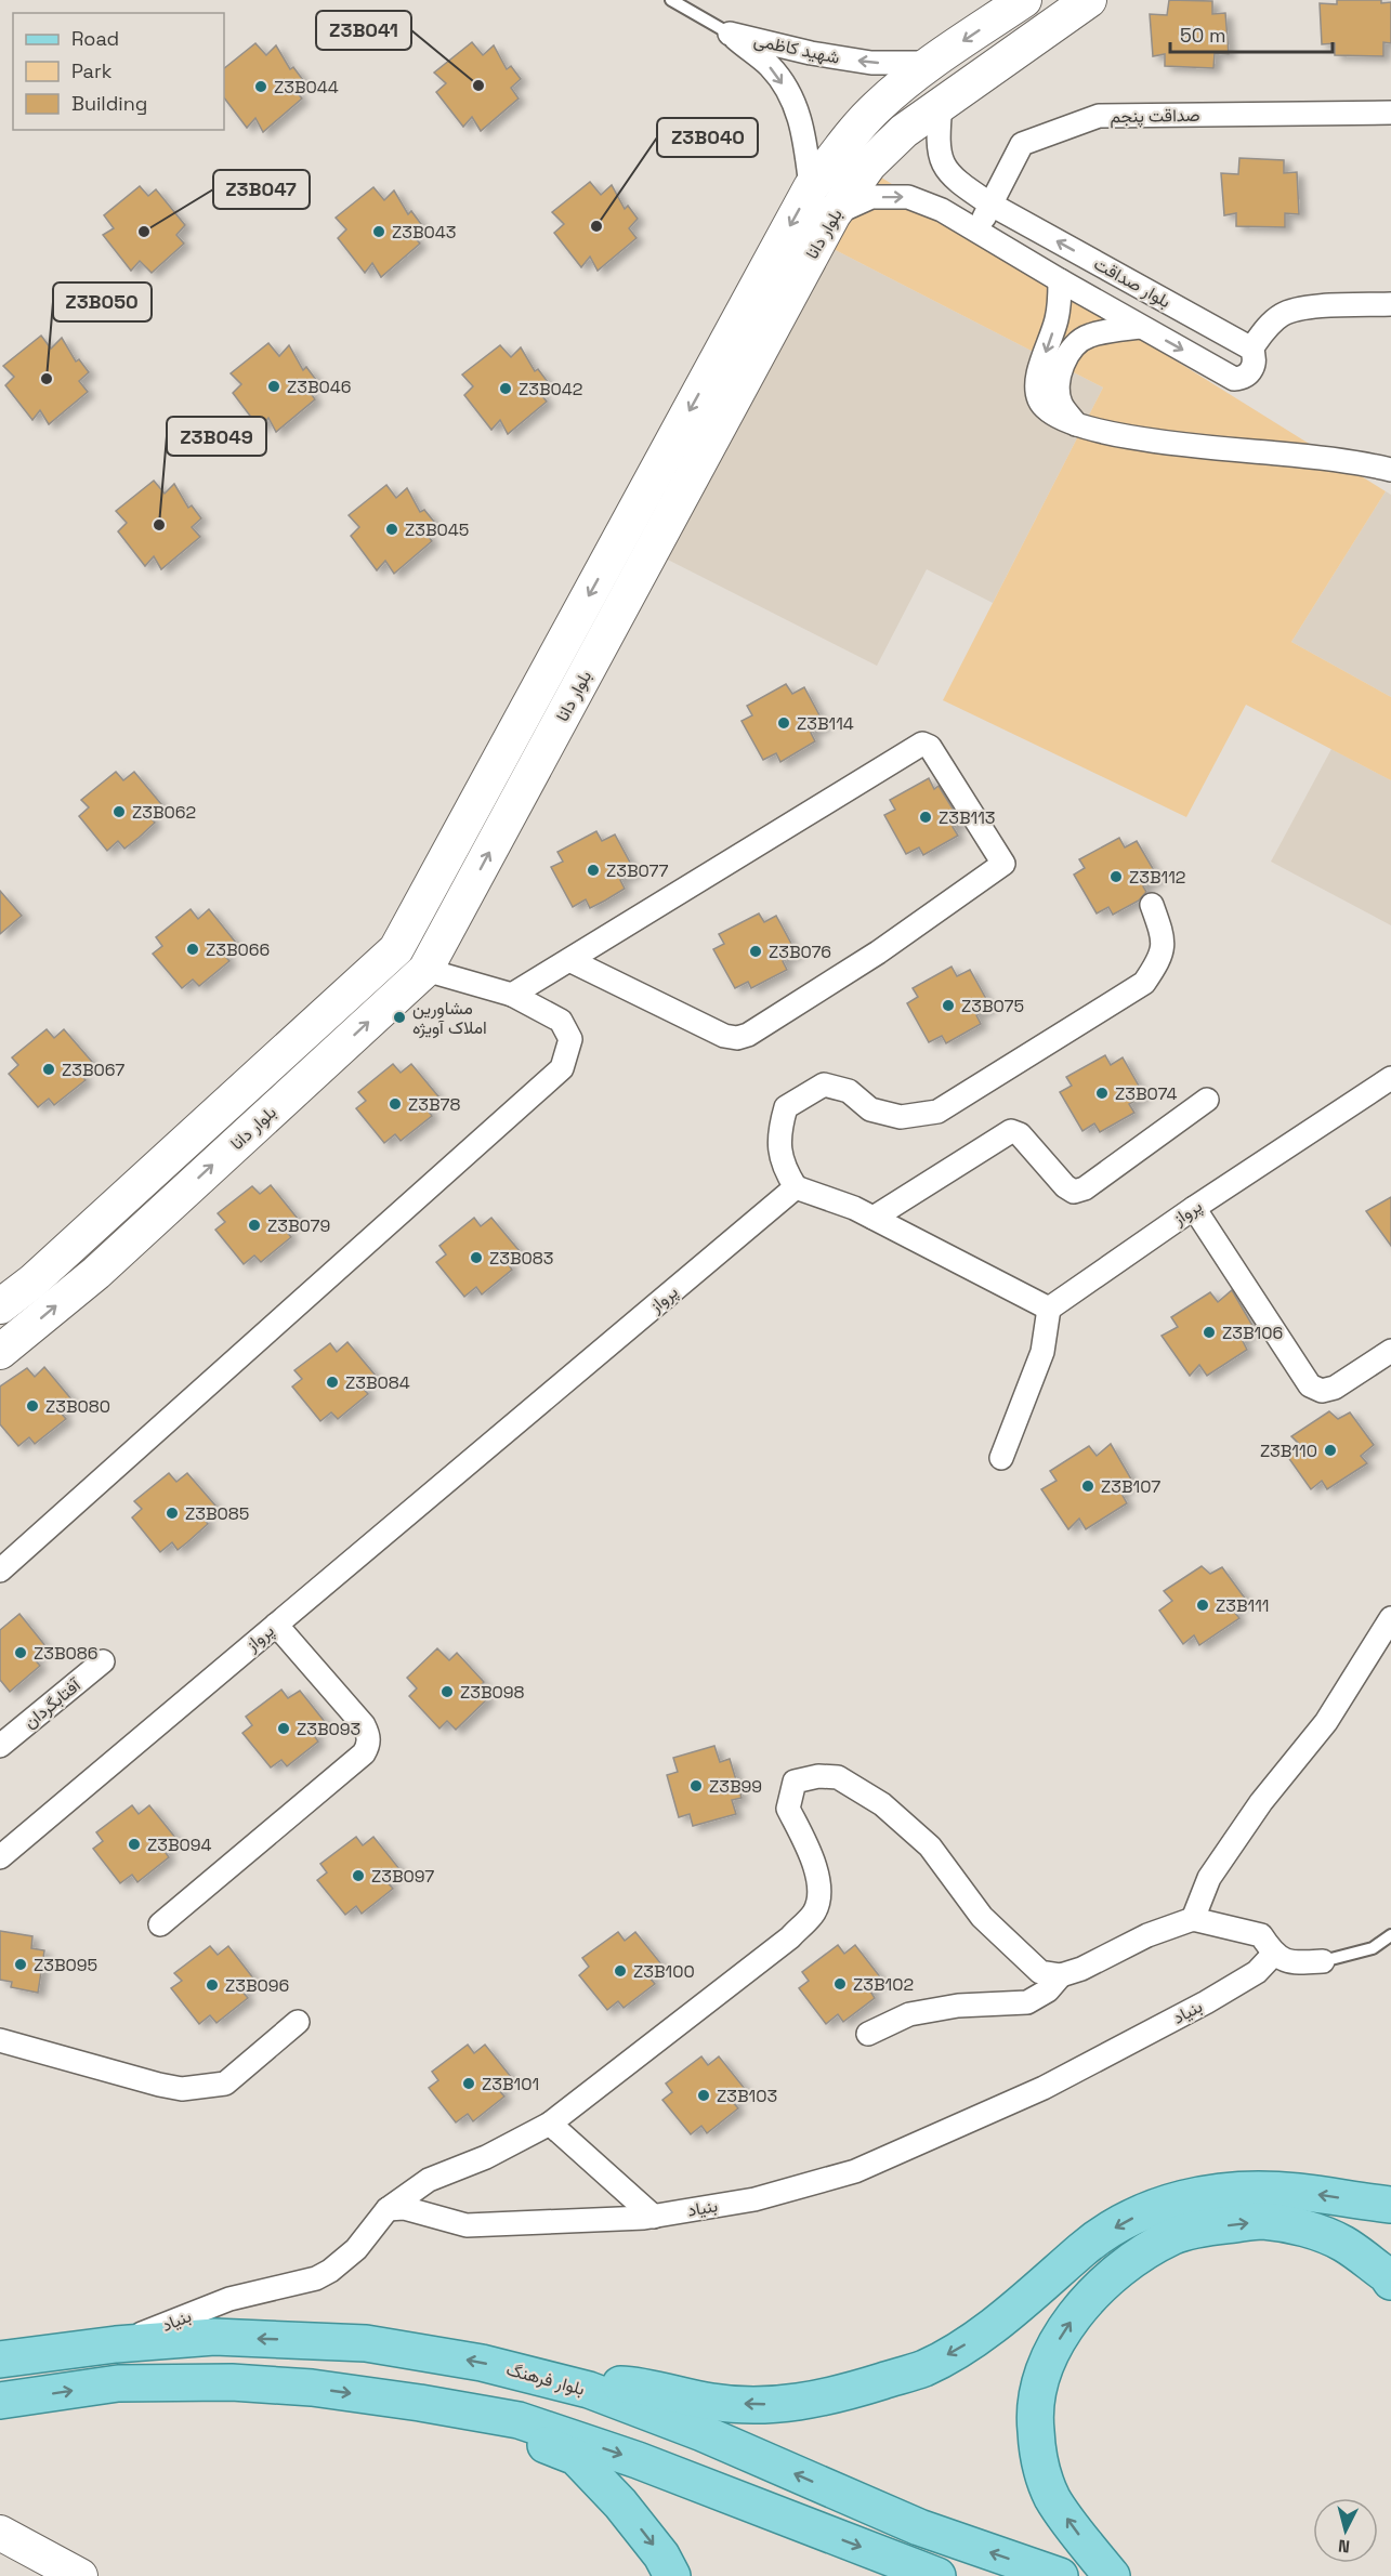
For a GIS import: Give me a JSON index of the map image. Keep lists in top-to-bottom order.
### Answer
{
  "streets": {
    "main road": ["بلوار فرهنگ"],
    "street": [
      "شهید کاظمی",
      "صداقت پنجم",
      "بلوار دانا",
      "بلوار صداقت",
      "پرواز",
      "آفتابگردان",
      "بنیاد"
    ]
  },
  "crossings": [
    ["شهید کاظمی", "بلوار دانا"],
    ["صداقت پنجم", "بلوار صداقت"],
    ["بلوار دانا", "بلوار صداقت"],
    ["بنیاد", "بلوار فرهنگ"]
  ],
  "one_way": ["شهید کاظمی"],
  "places": [
    "Z3B041",
    "Z3B044",
    "Z3B040",
    "Z3B047",
    "Z3B043",
    "Z3B050",
    "Z3B046",
    "Z3B042",
    "Z3B049",
    "Z3B045",
    "Z3B114",
    "Z3B062",
    "Z3B113",
    "Z3B077",
    "Z3B112",
    "Z3B066",
    "Z3B076",
    "Z3B075",
    "مشاورین املاک آویژه",
    "Z3B067",
    "Z3B074",
    "Z3B78",
    "Z3B079",
    "Z3B083",
    "Z3B106",
    "Z3B084",
    "Z3B080",
    "Z3B110",
    "Z3B107",
    "Z3B085",
    "Z3B111",
    "Z3B086",
    "Z3B098",
    "Z3B093",
    "Z3B99",
    "Z3B094",
    "Z3B097",
    "Z3B095",
    "Z3B100",
    "Z3B102",
    "Z3B096",
    "Z3B101",
    "Z3B103"
  ],
  "legend": ["Road", "Park", "Building"],
  "scale_bar": "50 m",
  "north": "bottom"
}
